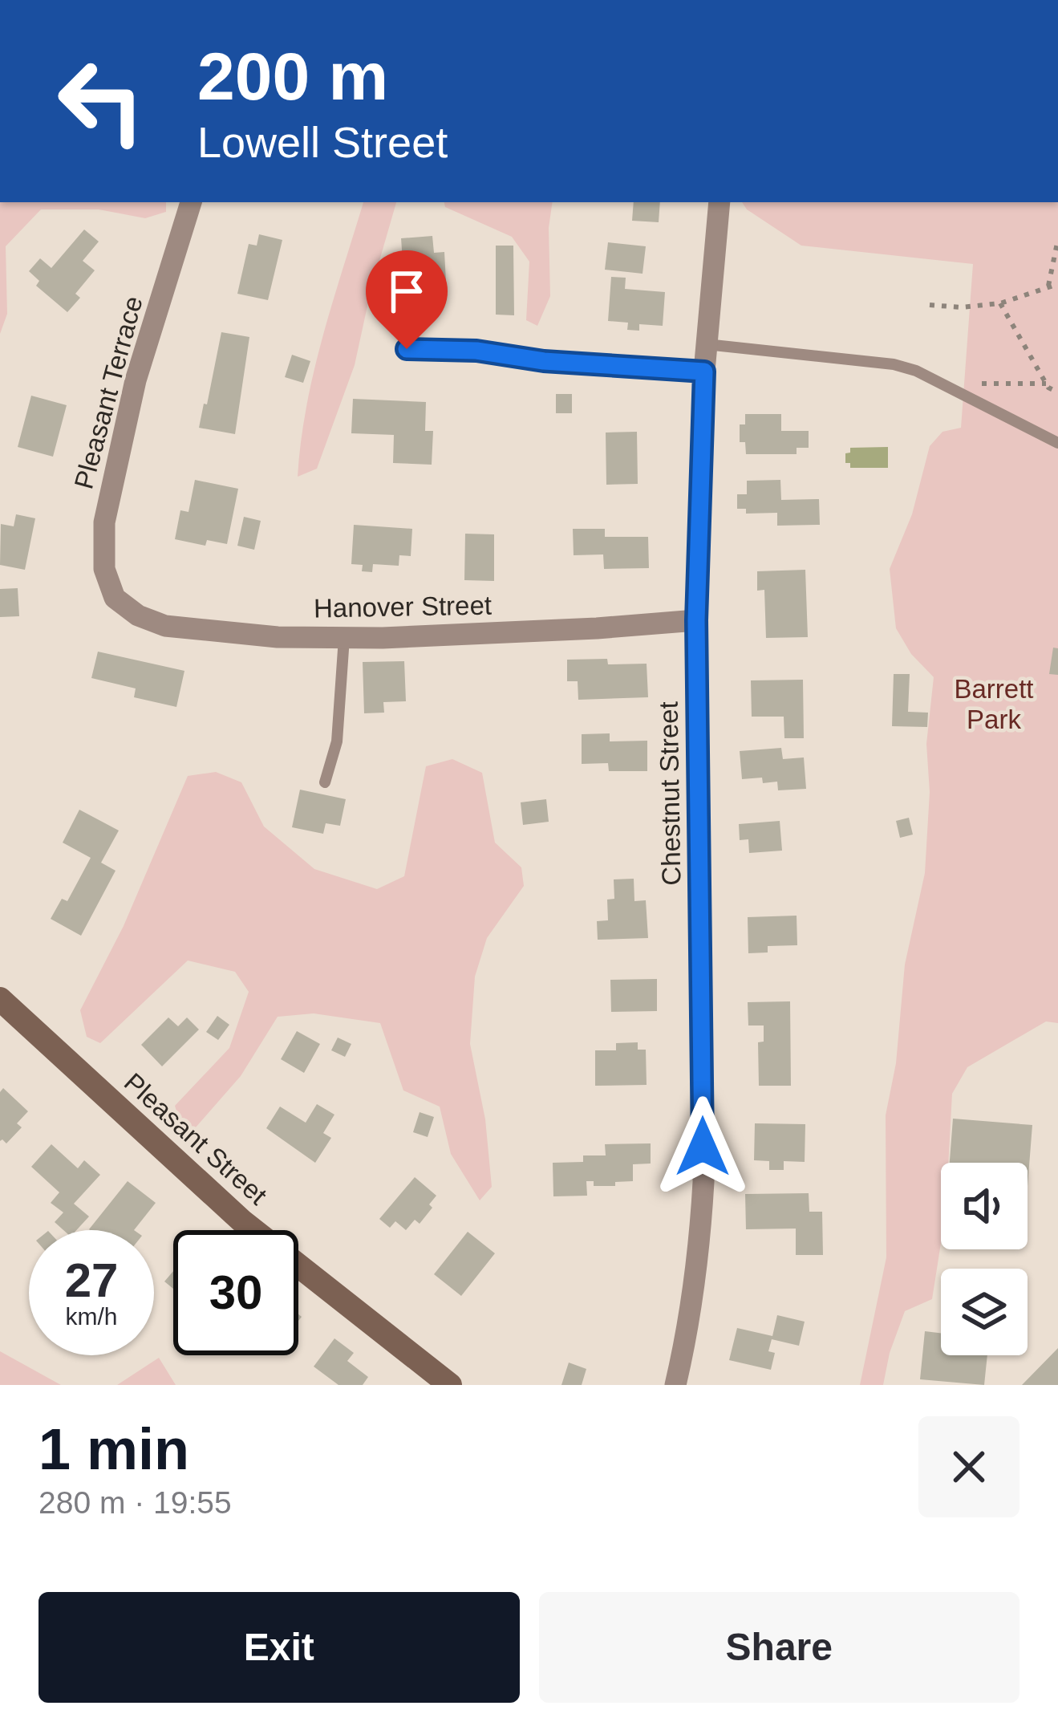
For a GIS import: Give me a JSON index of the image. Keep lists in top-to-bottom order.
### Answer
{
  "streets": {
    "street": [
      "Pleasant Terrace",
      "Hanover Street",
      "Chestnut Street",
      "Pleasant Street"
    ]
  },
  "crossings": [
    ["Pleasant Terrace", "Hanover Street"],
    ["Hanover Street", "Chestnut Street"]
  ],
  "parks": ["Barrett Park"],
  "page": {
    "turn": ["200 m", "Lowell Street"],
    "speed": "27 km/h",
    "limit": "30",
    "heading": ["1 min", "280 m · 19:55"],
    "buttons": ["Exit", "Share"]
  }
}
